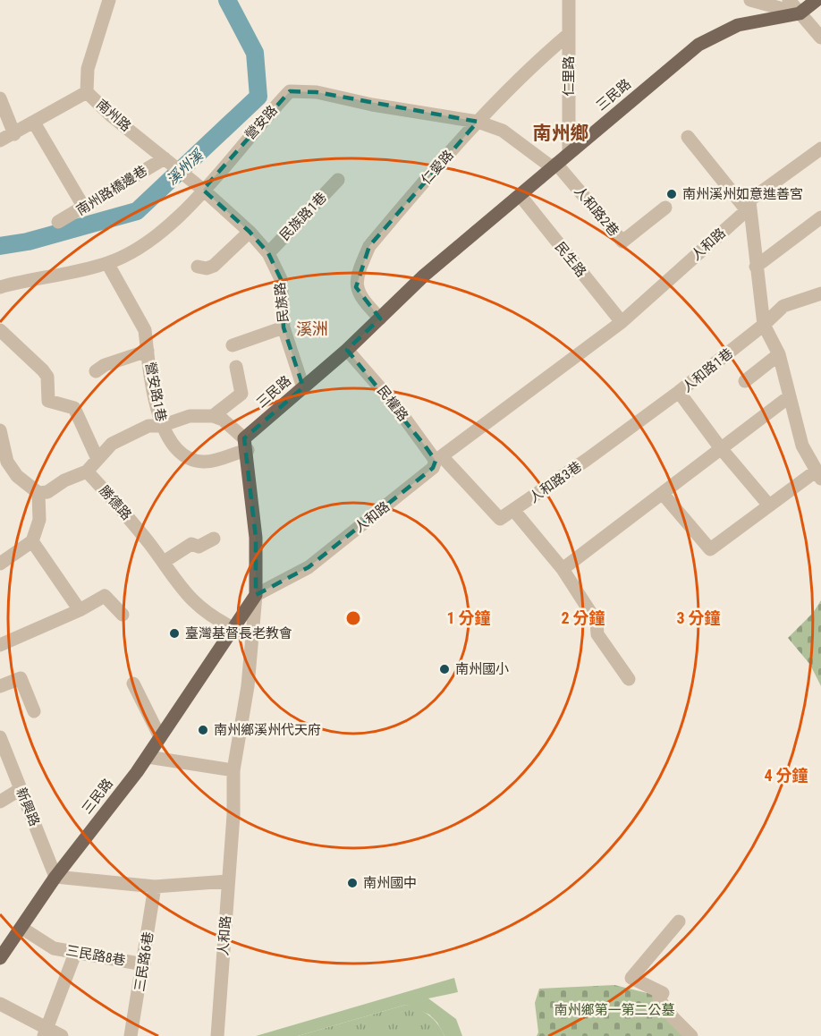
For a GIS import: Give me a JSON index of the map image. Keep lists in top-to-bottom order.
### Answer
{
  "streets": {
    "main road": ["三民路"],
    "street": [
      "仁里路",
      "南州路",
      "營安路",
      "仁愛路",
      "南州路橋邊巷",
      "人和路2巷",
      "民族路1巷",
      "人和路",
      "民生路",
      "民族路",
      "人和路1巷",
      "營安路1巷",
      "民權路",
      "人和路3巷",
      "勝德路",
      "新興路",
      "三民路8巷",
      "三民路6巷"
    ]
  },
  "crossings": [
    ["仁里路", "三民路"],
    ["仁里路", "仁愛路"],
    ["三民路", "營安路"],
    ["三民路", "仁愛路"],
    ["三民路", "人和路2巷"],
    ["三民路", "人和路"],
    ["三民路", "民生路"],
    ["三民路", "民族路"],
    ["三民路", "營安路1巷"],
    ["三民路", "民權路"],
    ["三民路", "勝德路"],
    ["三民路", "新興路"],
    ["三民路", "三民路8巷"],
    ["南州路", "營安路"],
    ["南州路", "南州路橋邊巷"],
    ["南州路", "民族路"],
    ["營安路", "仁愛路"],
    ["營安路", "人和路2巷"],
    ["營安路", "民族路"],
    ["營安路", "營安路1巷"],
    ["民族路1巷", "民族路"],
    ["人和路", "民生路"],
    ["人和路", "民權路"],
    ["人和路", "人和路3巷"],
    ["人和路1巷", "人和路3巷"],
    ["民權路", "人和路3巷"],
    ["三民路8巷", "三民路6巷"]
  ],
  "districts": ["南州鄉", "溪洲"],
  "water": ["溪州溪"],
  "parks": ["南州鄉第一第二公墓"],
  "places": [
    "南州溪州如意進善宮",
    "臺灣基督長老教會",
    "南州國小",
    "南州鄉溪州代天府",
    "南州國中"
  ],
  "rings": [
    "1 分鐘",
    "2 分鐘",
    "3 分鐘",
    "4 分鐘"
  ]
}
